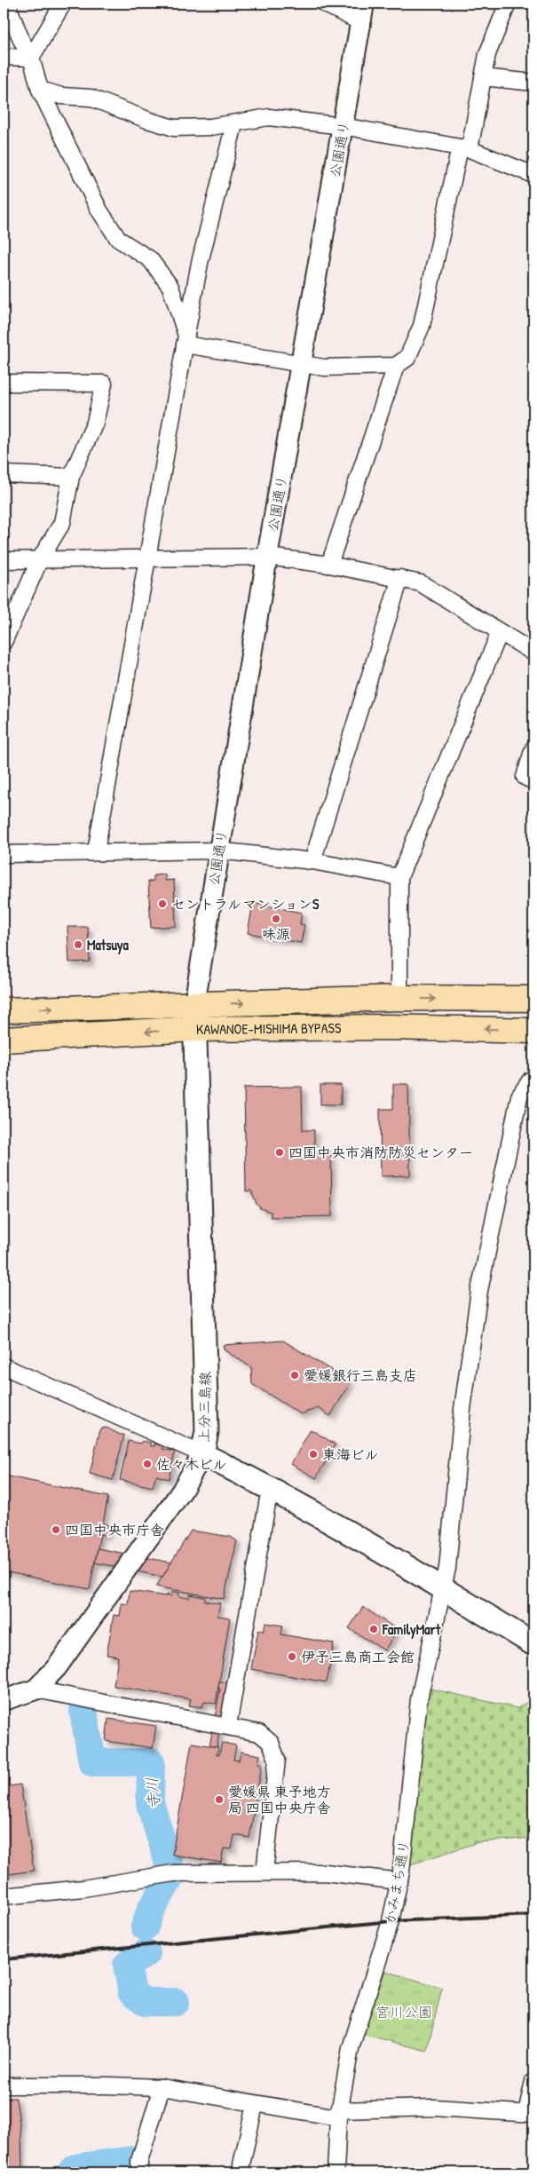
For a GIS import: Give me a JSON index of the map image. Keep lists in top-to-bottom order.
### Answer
{
  "streets": {
    "highway": ["KAWANOE-MISHIMA BYPASS"],
    "main road": ["上分三島線"],
    "street": ["公園通り", "かみまち通り"]
  },
  "crossings": [
    ["公園通り", "KAWANOE-MISHIMA BYPASS"],
    ["公園通り", "上分三島線"],
    ["KAWANOE-MISHIMA BYPASS", "上分三島線"],
    ["上分三島線", "かみまち通り"]
  ],
  "water": ["寺川"],
  "parks": ["宮川公園"],
  "places": [
    "セントラルマンションS",
    "味源",
    "Matsuya",
    "四国中央市消防防災センター",
    "愛媛銀行三島支店",
    "東海ビル",
    "佐々木ビル",
    "四国中央市庁舎",
    "FamilyMart",
    "伊予三島商工会館",
    "愛媛県 東予地方 局 四国中央庁舎"
  ]
}
